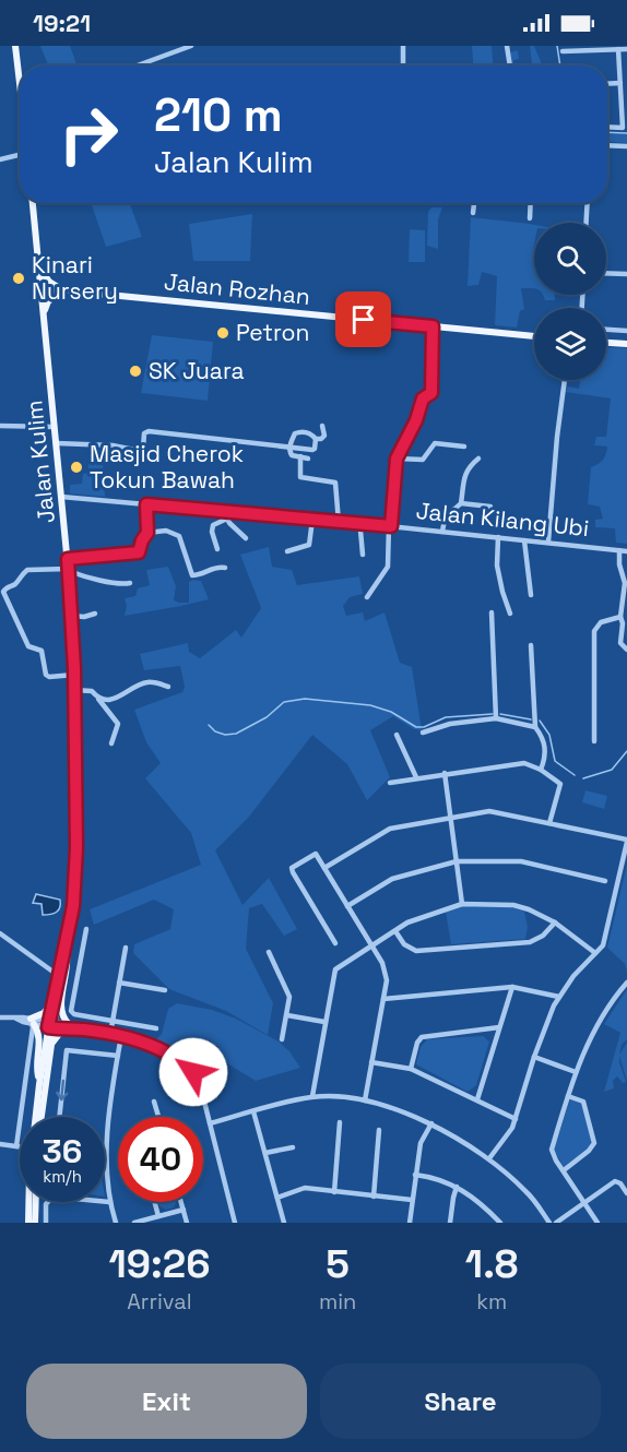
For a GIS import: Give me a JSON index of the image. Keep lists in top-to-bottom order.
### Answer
{
  "streets": {
    "main road": ["Jalan Rozhan", "Jalan Kulim"],
    "street": ["Jalan Kilang Ubi"]
  },
  "crossings": [
    ["Jalan Rozhan", "Jalan Kulim"],
    ["Jalan Kulim", "Jalan Kilang Ubi"]
  ],
  "places": [
    "Kinari Nursery",
    "Petron",
    "SK Juara",
    "Masjid Cherok Tokun Bawah"
  ],
  "page": {
    "status": "19:21",
    "turn": ["210 m", "Jalan Kulim"],
    "speed": "36 km/h",
    "limit": "40",
    "eta": [
      "19:26",
      "Arrival",
      "5",
      "min",
      "1.8",
      "km"
    ],
    "buttons": ["Exit", "Share"]
  }
}
